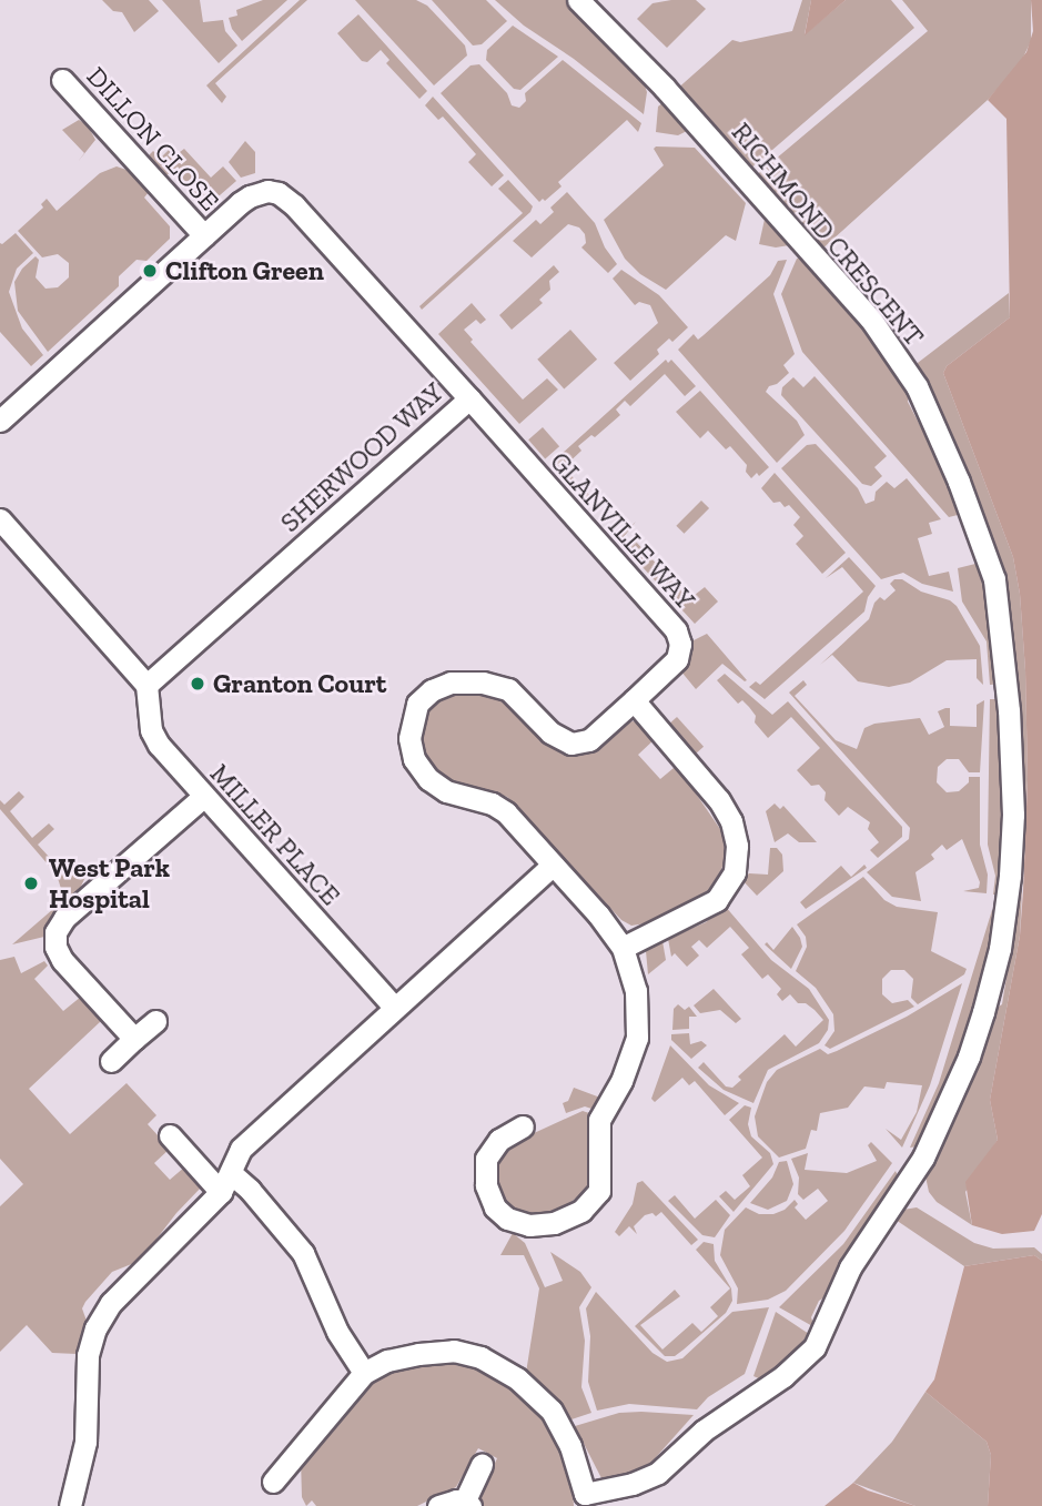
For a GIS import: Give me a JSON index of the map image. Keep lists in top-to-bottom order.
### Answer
{
  "streets": {
    "street": [
      "DILLON CLOSE",
      "RICHMOND CRESCENT",
      "SHERWOOD WAY",
      "GLANVILLE WAY",
      "MILLER PLACE"
    ]
  },
  "crossings": [
    ["DILLON CLOSE", "SHERWOOD WAY"],
    ["SHERWOOD WAY", "GLANVILLE WAY"],
    ["SHERWOOD WAY", "MILLER PLACE"]
  ],
  "places": ["Clifton Green", "Granton Court", "West Park Hospital"]
}
